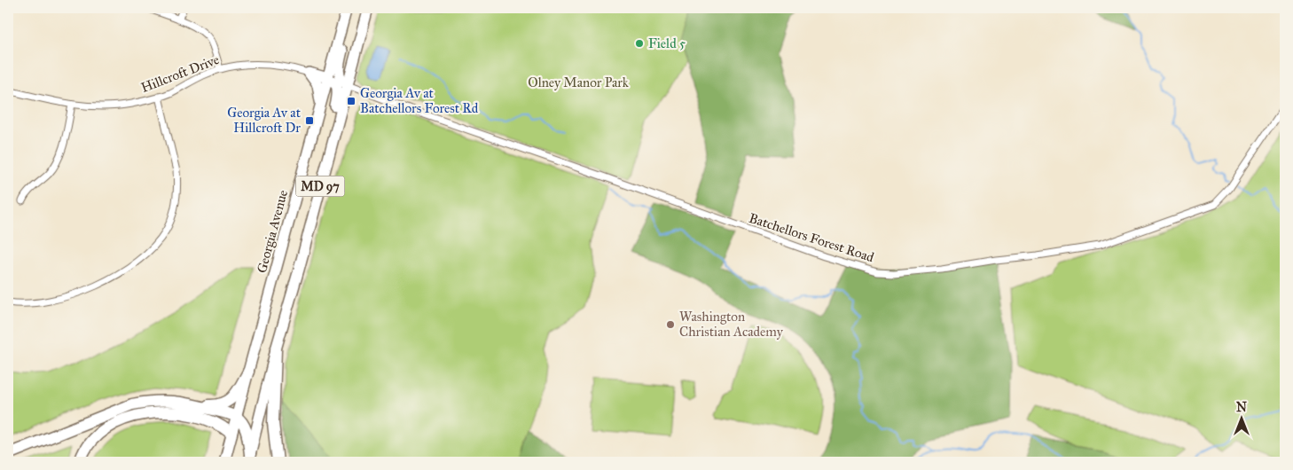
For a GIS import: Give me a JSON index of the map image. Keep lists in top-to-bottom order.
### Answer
{
  "streets": {
    "main road": ["MD 97", "Georgia Avenue"],
    "street": ["Hillcroft Drive", "Batchellors Forest Road"]
  },
  "crossings": [
    ["MD 97", "Batchellors Forest Road"]
  ],
  "parks": ["Olney Manor Park"],
  "places": {
    "other": ["Field 5", "Washington Christian Academy"],
    "transit": ["Georgia Av at Batchellors Forest Rd", "Georgia Av at Hillcroft Dr"]
  },
  "north": "top"
}
